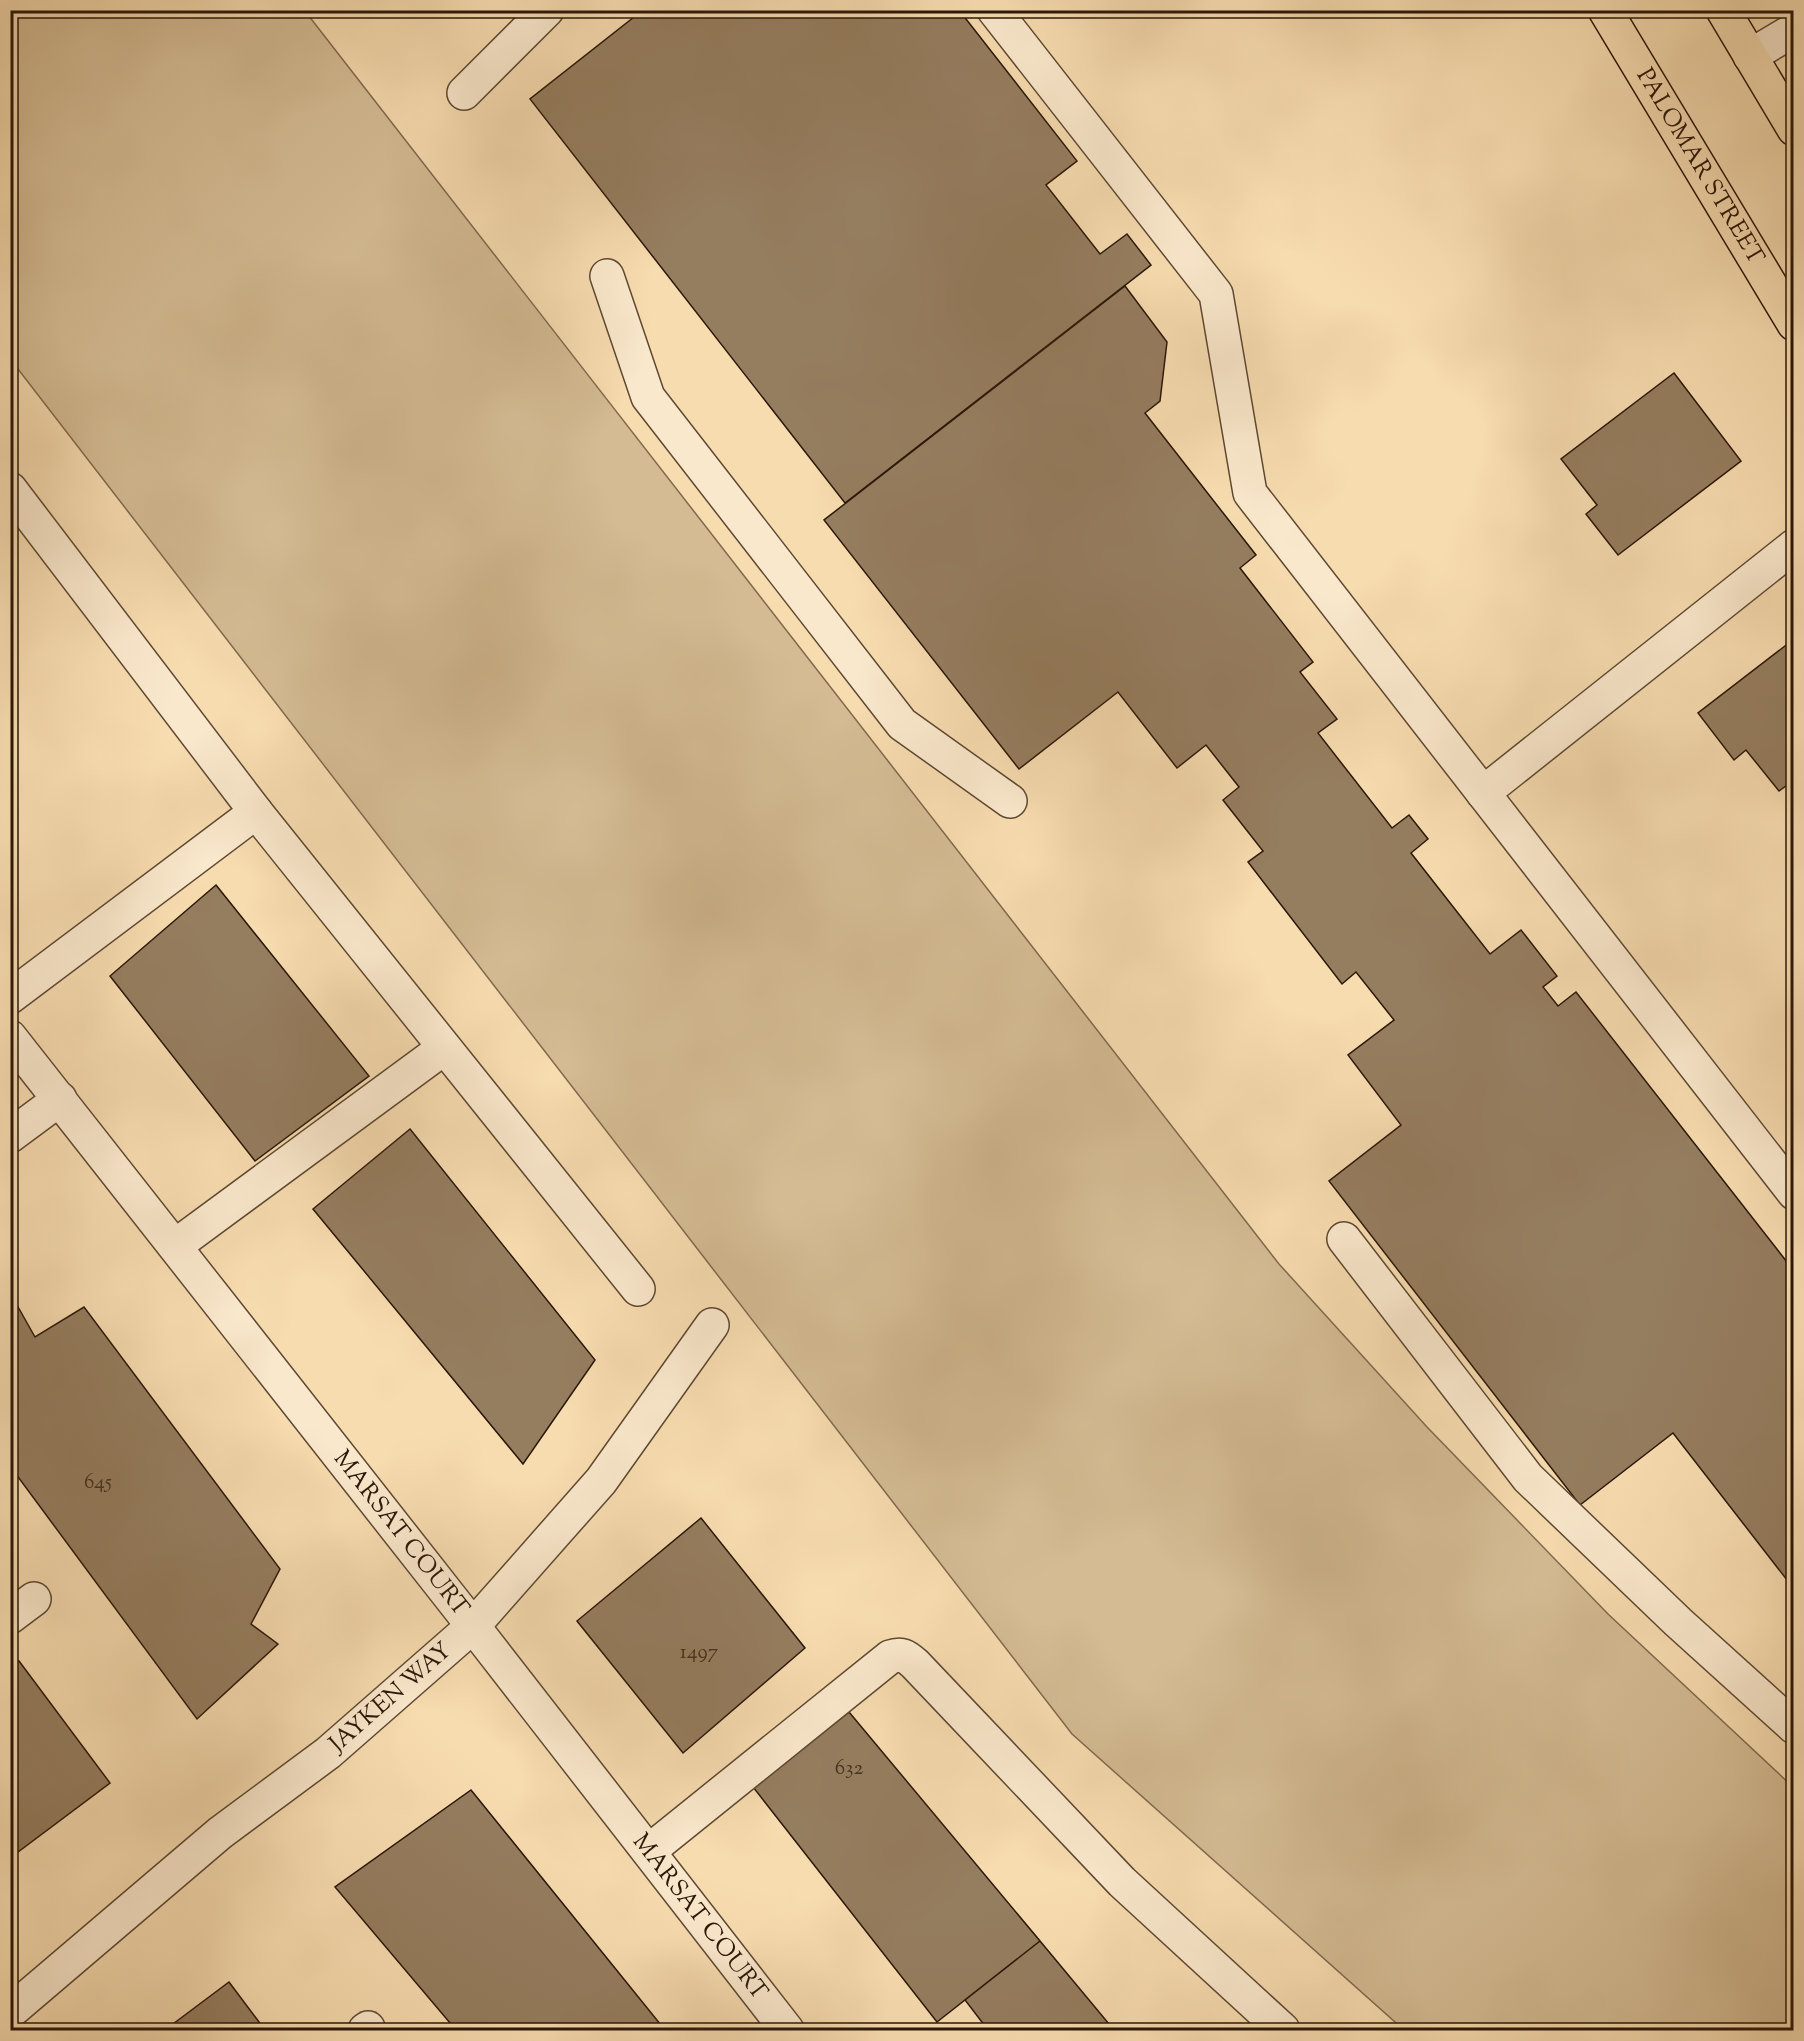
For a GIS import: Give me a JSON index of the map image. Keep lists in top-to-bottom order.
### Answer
{
  "streets": {
    "main road": ["PALOMAR STREET"],
    "street": ["MARSAT COURT", "JAYKEN WAY"]
  },
  "crossings": [
    ["MARSAT COURT", "JAYKEN WAY"]
  ],
  "house_numbers": ["645", "1497", "632"]
}
